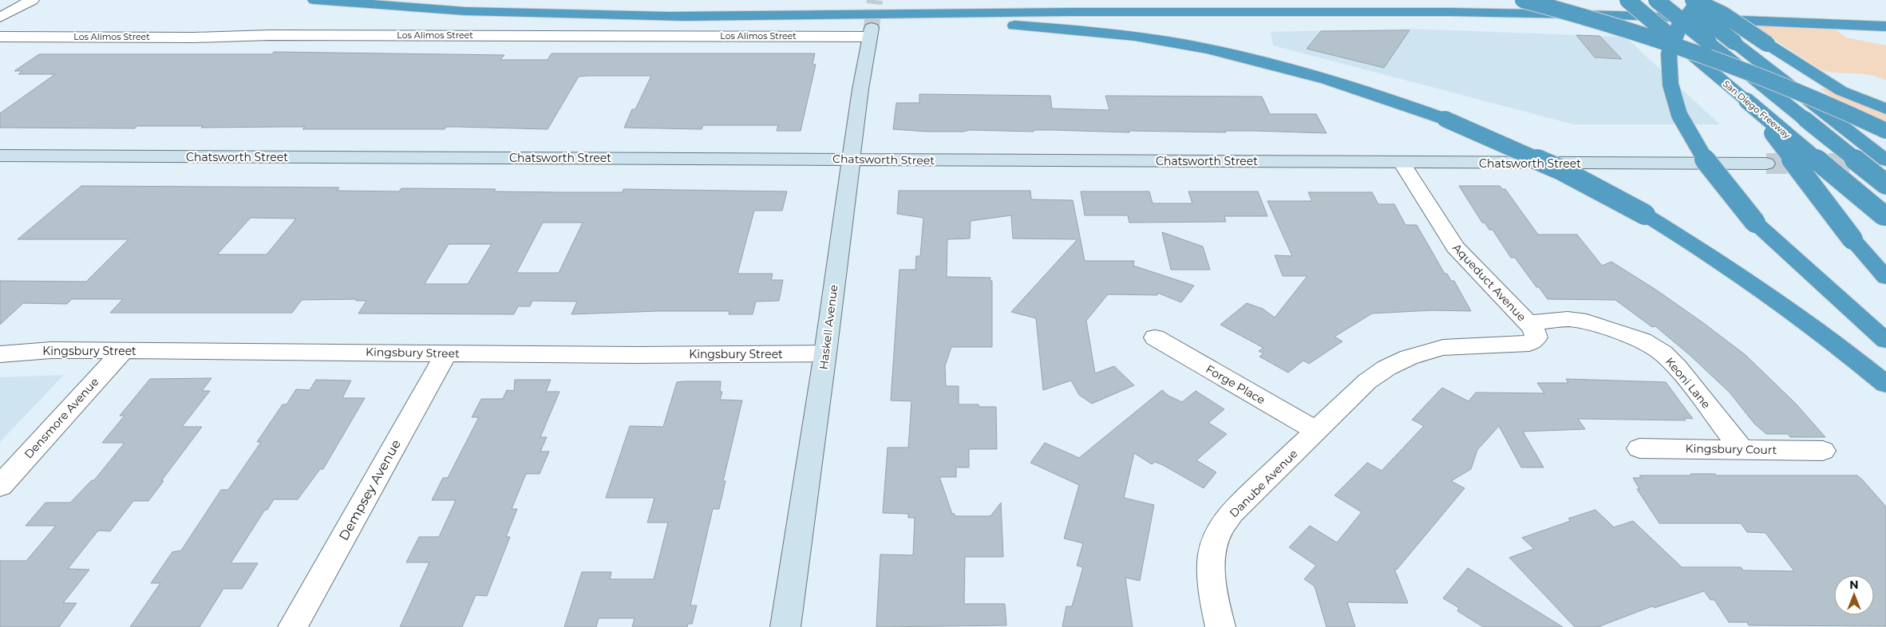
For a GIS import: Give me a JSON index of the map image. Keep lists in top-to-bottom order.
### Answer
{
  "streets": {
    "highway": ["San Diego Freeway"],
    "main road": ["Chatsworth Street", "Haskell Avenue"],
    "street": [
      "Los Alimos Street",
      "Aqueduct Avenue",
      "Kingsbury Street",
      "Keoni Lane",
      "Forge Place",
      "Densmore Avenue",
      "Kingsbury Court",
      "Danube Avenue",
      "Dempsey Avenue"
    ]
  },
  "crossings": [
    ["Los Alimos Street", "Haskell Avenue"],
    ["Chatsworth Street", "Aqueduct Avenue"],
    ["Chatsworth Street", "Haskell Avenue"],
    ["Aqueduct Avenue", "Keoni Lane"],
    ["Aqueduct Avenue", "Danube Avenue"],
    ["Haskell Avenue", "Kingsbury Street"],
    ["Kingsbury Street", "Densmore Avenue"],
    ["Kingsbury Street", "Dempsey Avenue"],
    ["Keoni Lane", "Kingsbury Court"],
    ["Keoni Lane", "Danube Avenue"],
    ["Forge Place", "Danube Avenue"]
  ],
  "north": "top"
}
